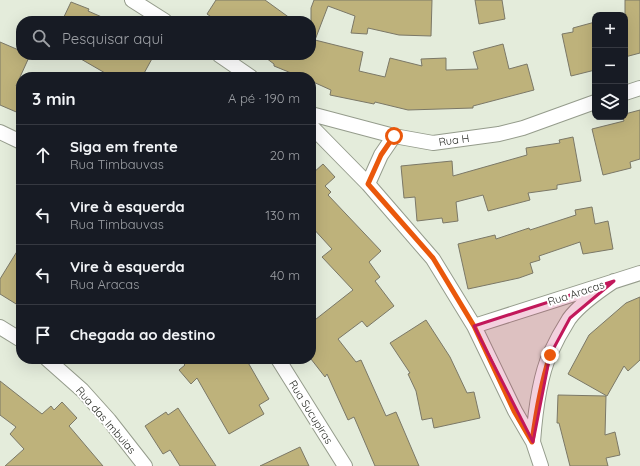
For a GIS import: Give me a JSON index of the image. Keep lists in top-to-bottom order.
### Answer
{
  "streets": {
    "street": [
      "Rua H",
      "Rua Aracas",
      "Rua Sucupiras",
      "Rua das Imbuias"
    ]
  },
  "page": {
    "map_buttons": ["+", "−"],
    "search": "Pesquisar aqui",
    "heading": ["3 min", "A pé · 190 m"],
    "list": [
      ["Siga em frente", "Rua Timbauvas", "20 m"],
      ["Vire à esquerda", "Rua Timbauvas", "130 m"],
      ["Vire à esquerda", "Rua Aracas", "40 m"],
      "Chegada ao destino"
    ]
  }
}
